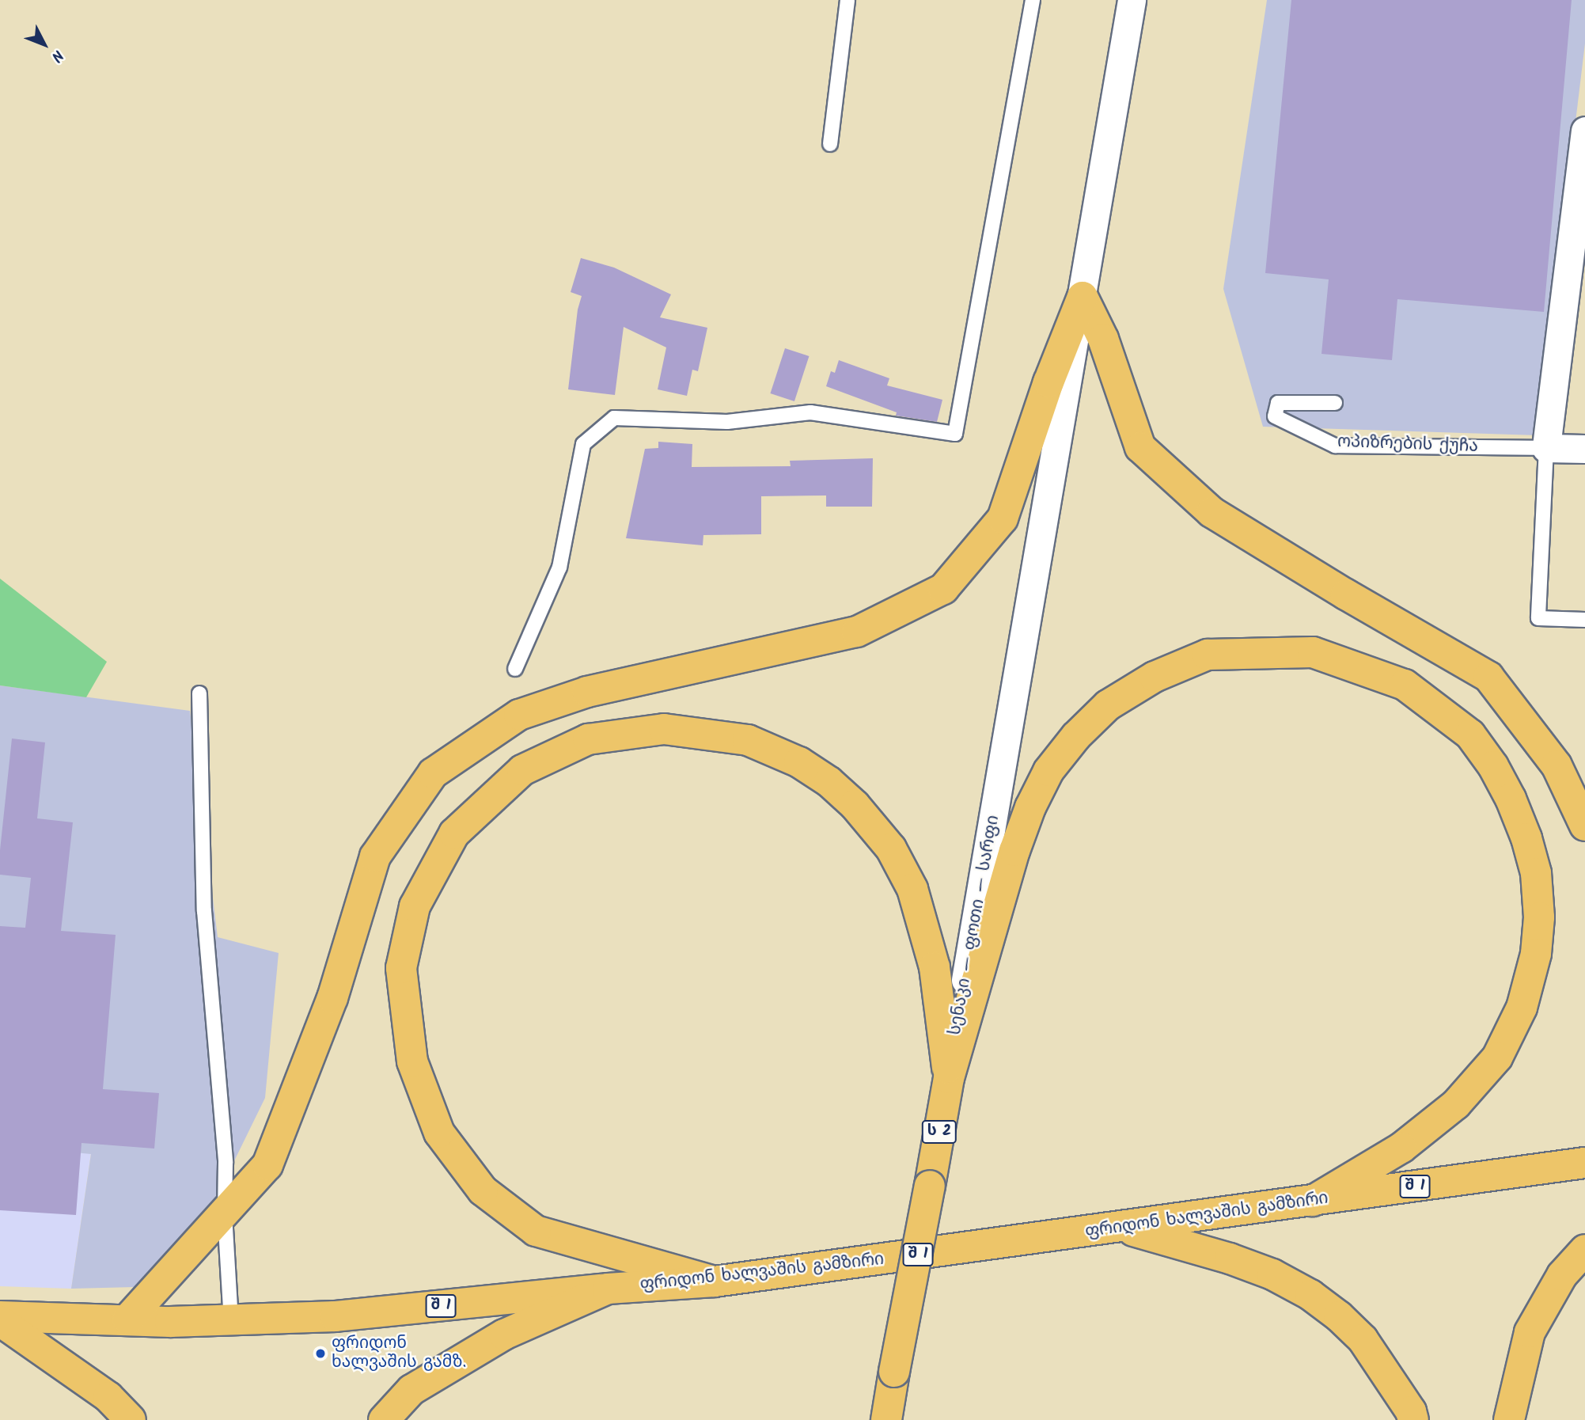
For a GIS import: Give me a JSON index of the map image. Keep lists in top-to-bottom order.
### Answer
{
  "streets": {
    "main road": [
      "სენაკი — ფოთი — სარფი",
      "ს 2",
      "შ 1",
      "ფრიდონ ხალვაშის გამზირი"
    ],
    "street": ["ოპიზრების ქუჩა"]
  },
  "crossings": [
    ["სენაკი — ფოთი — სარფი", "ს 2"]
  ],
  "places": ["ფრიდონ ხალვაშის გამზ."],
  "north": "bottom right"
}
